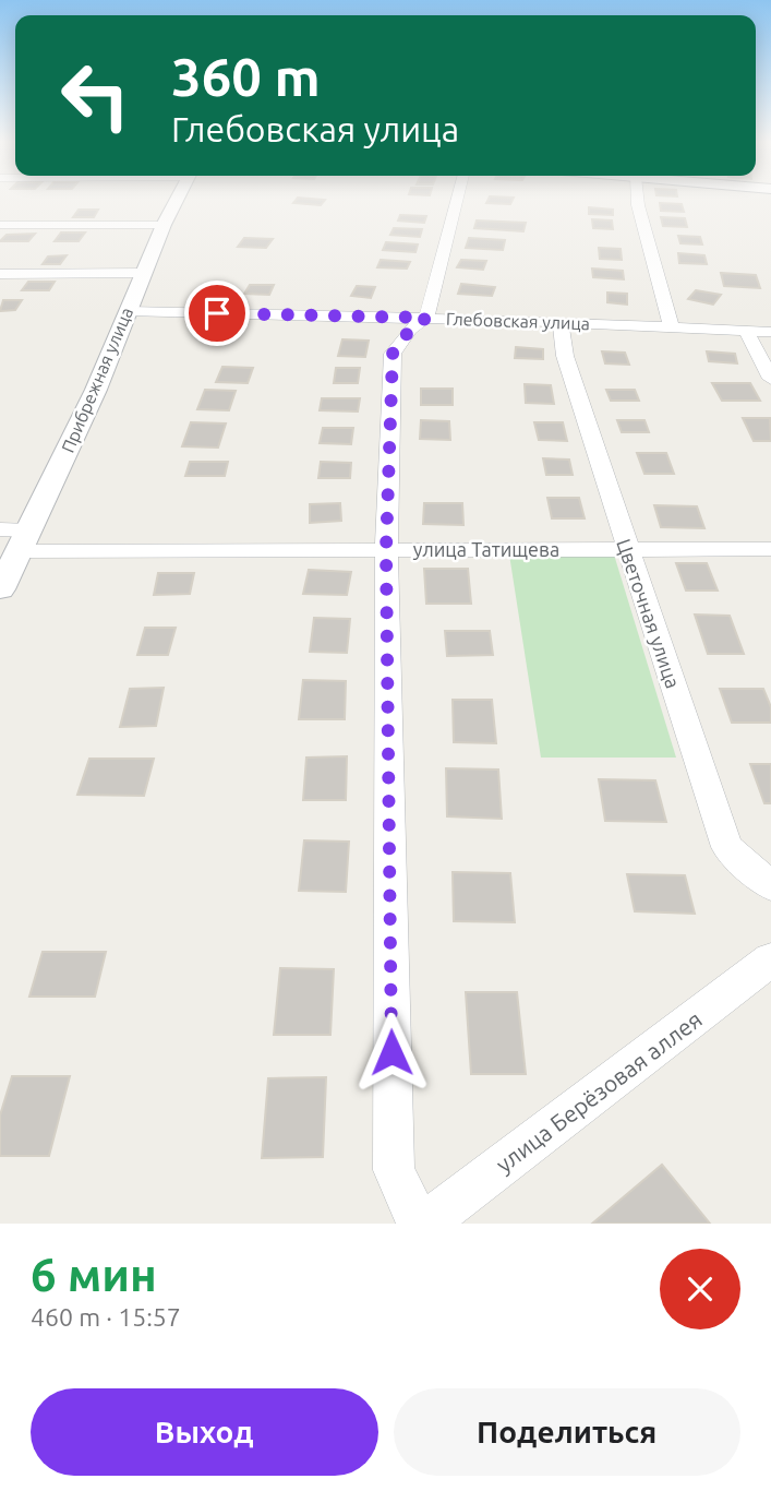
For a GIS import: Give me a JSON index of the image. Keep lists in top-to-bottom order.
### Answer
{
  "streets": {
    "street": [
      "Глебовская улица",
      "Прибрежная улица",
      "улица Татищева",
      "Цветочная улица",
      "улица Берёзовая аллея"
    ]
  },
  "crossings": [
    ["Глебовская улица", "Прибрежная улица"],
    ["Глебовская улица", "Цветочная улица"],
    ["Прибрежная улица", "улица Татищева"],
    ["улица Татищева", "Цветочная улица"]
  ],
  "page": {
    "turn": ["360 m", "Глебовская улица"],
    "heading": ["6 мин", "460 m · 15:57"],
    "buttons": ["Выход", "Поделиться"]
  }
}
